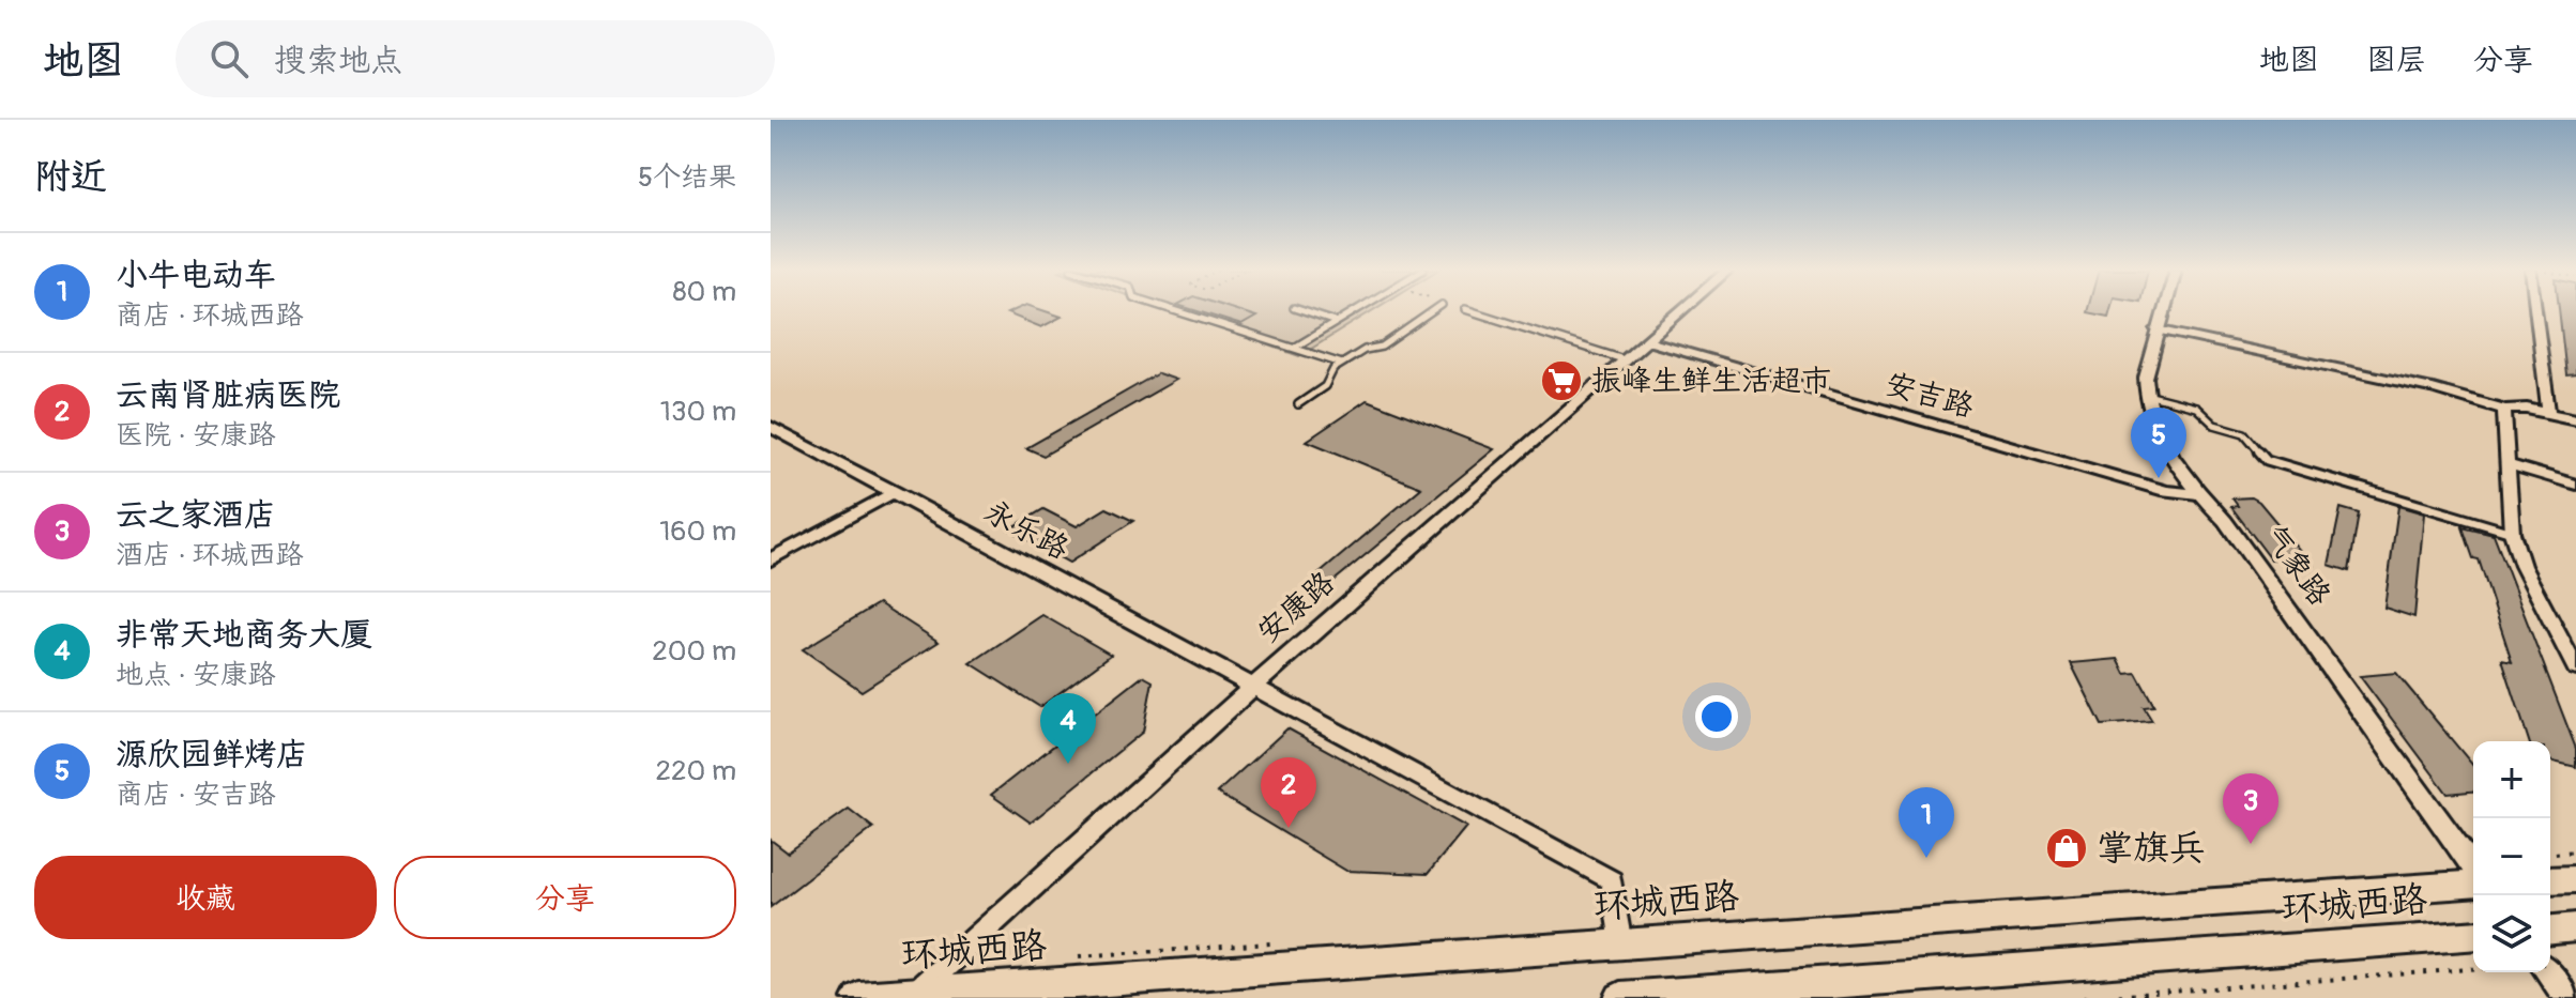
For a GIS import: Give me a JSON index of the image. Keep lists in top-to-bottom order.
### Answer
{
  "streets": {
    "main road": ["环城西路"],
    "street": [
      "安吉路",
      "永乐路",
      "气象路",
      "安康路"
    ]
  },
  "crossings": [
    ["安吉路", "气象路"],
    ["安吉路", "安康路"],
    ["永乐路", "安康路"],
    ["永乐路", "环城西路"],
    ["安康路", "环城西路"]
  ],
  "places": {
    "supermarket": ["振峰生鲜生活超市"],
    "shop": ["掌旗兵"]
  },
  "page": {
    "header": "地图",
    "search": "搜索地点",
    "nav": ["地图", "图层", "分享"],
    "heading": ["附近", "5个结果"],
    "list": [
      {
        "mark": "1",
        "name": "小牛电动车",
        "note": "商店 · 环城西路",
        "value": "80 m"
      },
      {
        "mark": "2",
        "name": "云南肾脏病医院",
        "note": "医院 · 安康路",
        "value": "130 m"
      },
      {
        "mark": "3",
        "name": "云之家酒店",
        "note": "酒店 · 环城西路",
        "value": "160 m"
      },
      {
        "mark": "4",
        "name": "非常天地商务大厦",
        "note": "地点 · 安康路",
        "value": "200 m"
      },
      {
        "mark": "5",
        "name": "源欣园鲜烤店",
        "note": "商店 · 安吉路",
        "value": "220 m"
      }
    ],
    "pins": [
      "5",
      "4",
      "2",
      "3",
      "1"
    ],
    "map_buttons": ["+", "−"],
    "buttons": ["收藏", "分享"]
  }
}
